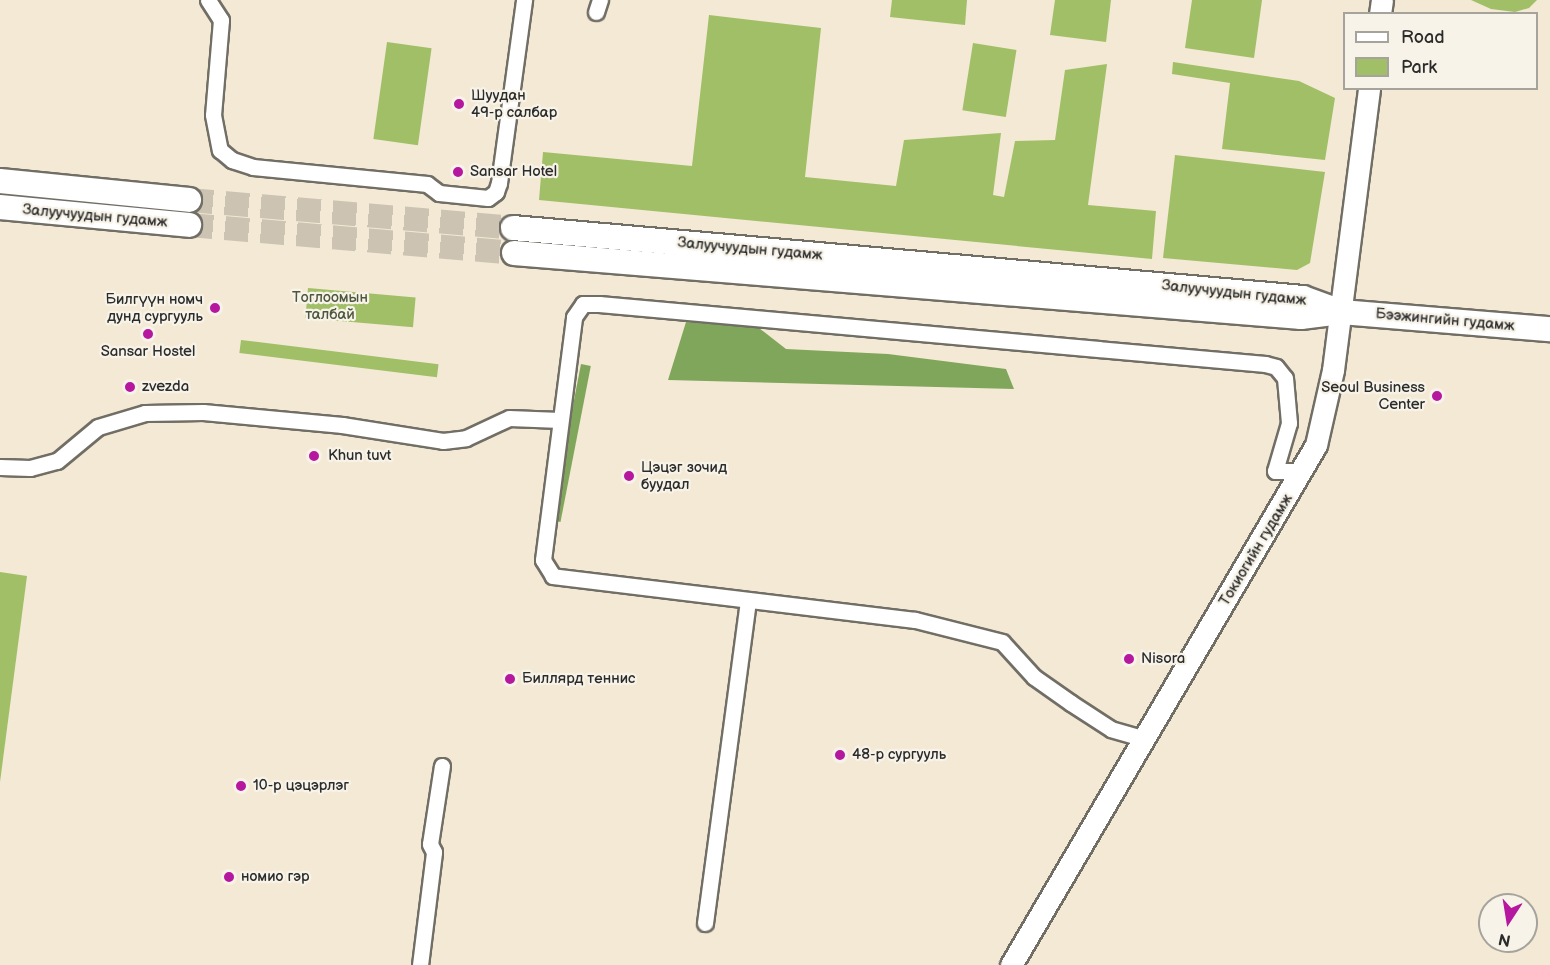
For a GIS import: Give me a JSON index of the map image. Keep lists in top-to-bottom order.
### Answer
{
  "streets": {
    "main road": ["Залуучуудын гудамж", "Бээжингийн гудамж", "Токиогийн гудамж"]
  },
  "crossings": [
    ["Залуучуудын гудамж", "Бээжингийн гудамж"],
    ["Залуучуудын гудамж", "Токиогийн гудамж"],
    ["Бээжингийн гудамж", "Токиогийн гудамж"]
  ],
  "parks": ["Тоглоомын талбай"],
  "places": [
    "Шуудан 49-р салбар",
    "Sansar Hotel",
    "Билгүүн номч дунд сургууль",
    "Sansar Hostel",
    "zvezda",
    "Seoul Business Center",
    "Khun tuvt",
    "Цэцэг зочид буудал",
    "Nisora",
    "Биллярд теннис",
    "48-р сургууль",
    "10-р цэцэрлэг",
    "номио гэр"
  ],
  "legend": ["Road", "Park"],
  "north": "bottom"
}
